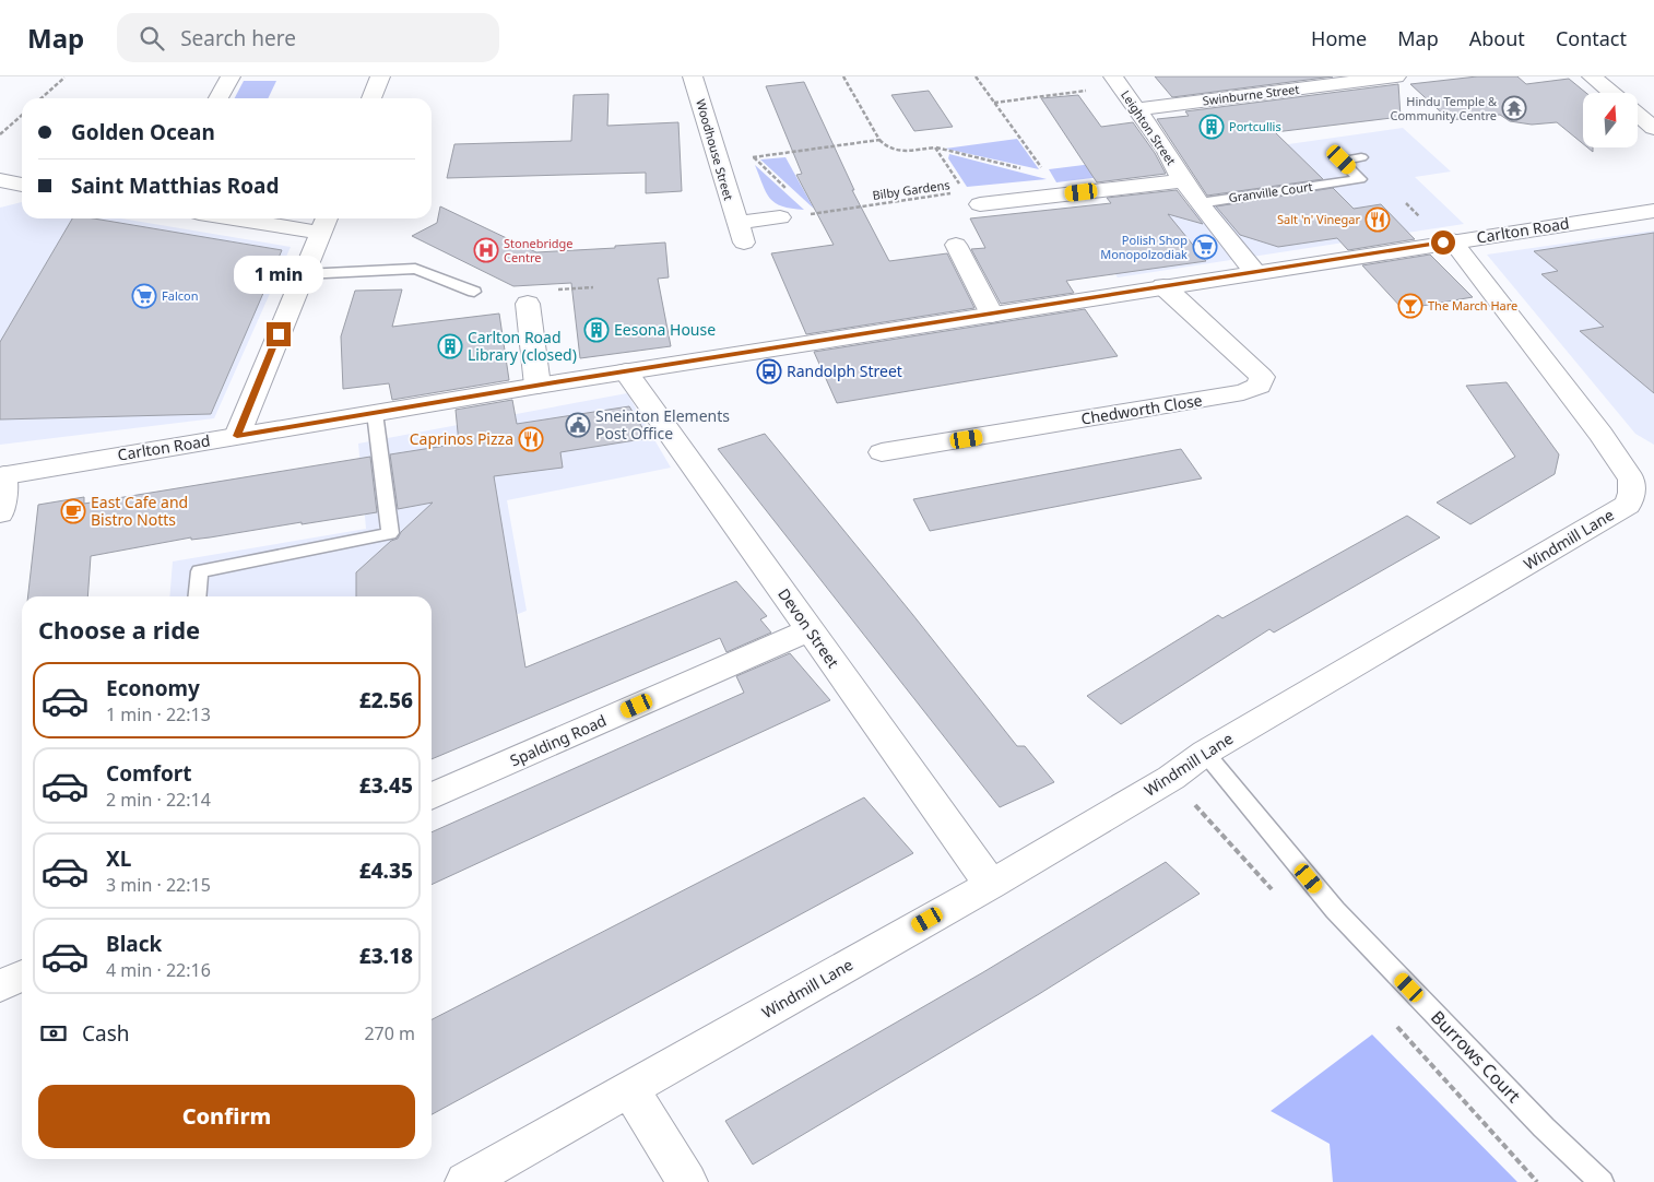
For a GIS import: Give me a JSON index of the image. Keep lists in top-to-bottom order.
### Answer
{
  "streets": {
    "street": [
      "Swinburne Street",
      "Leighton Street",
      "Woodhouse Street",
      "Carlton Road",
      "Chedworth Close",
      "Windmill Lane",
      "Devon Street",
      "Spalding Road"
    ],
    "lane": ["Granville Court", "Burrows Court"],
    "path": ["Bilby Gardens"]
  },
  "crossings": [
    ["Swinburne Street", "Leighton Street"],
    ["Leighton Street", "Granville Court"],
    ["Leighton Street", "Carlton Road"],
    ["Woodhouse Street", "Bilby Gardens"],
    ["Carlton Road", "Chedworth Close"],
    ["Carlton Road", "Windmill Lane"],
    ["Carlton Road", "Devon Street"],
    ["Windmill Lane", "Devon Street"],
    ["Windmill Lane", "Burrows Court"],
    ["Devon Street", "Spalding Road"]
  ],
  "places": {
    "temple": ["Hindu Temple & Community Centre"],
    "building": ["Portcullis", "Eesona House", "Carlton Road Library (closed)"],
    "restaurant": ["Salt 'n' Vinegar", "Caprinos Pizza"],
    "supermarket": ["Polish Shop Monopolzodiak", "Falcon"],
    "hospital": ["Stonebridge Centre"],
    "bar": ["The March Hare"],
    "bus stop": ["Randolph Street"],
    "public building": ["Sneinton Elements Post Office"],
    "cafe": ["East Cafe and Bistro Notts"]
  },
  "north": "top",
  "page": {
    "header": "Map",
    "search": "Search here",
    "nav": [
      "Home",
      "Map",
      "About",
      "Contact"
    ],
    "banner": ["Golden Ocean", "Saint Matthias Road"],
    "bubble": "1 min",
    "heading": "Choose a ride",
    "list": [
      {
        "name": "Economy",
        "note": "1 min · 22:13",
        "value": "£2.56"
      },
      {
        "name": "Comfort",
        "note": "2 min · 22:14",
        "value": "£3.45"
      },
      {
        "name": "XL",
        "note": "3 min · 22:15",
        "value": "£4.35"
      },
      {
        "name": "Black",
        "note": "4 min · 22:16",
        "value": "£3.18"
      }
    ],
    "pay": ["Cash", "270 m"],
    "buttons": "Confirm"
  }
}
